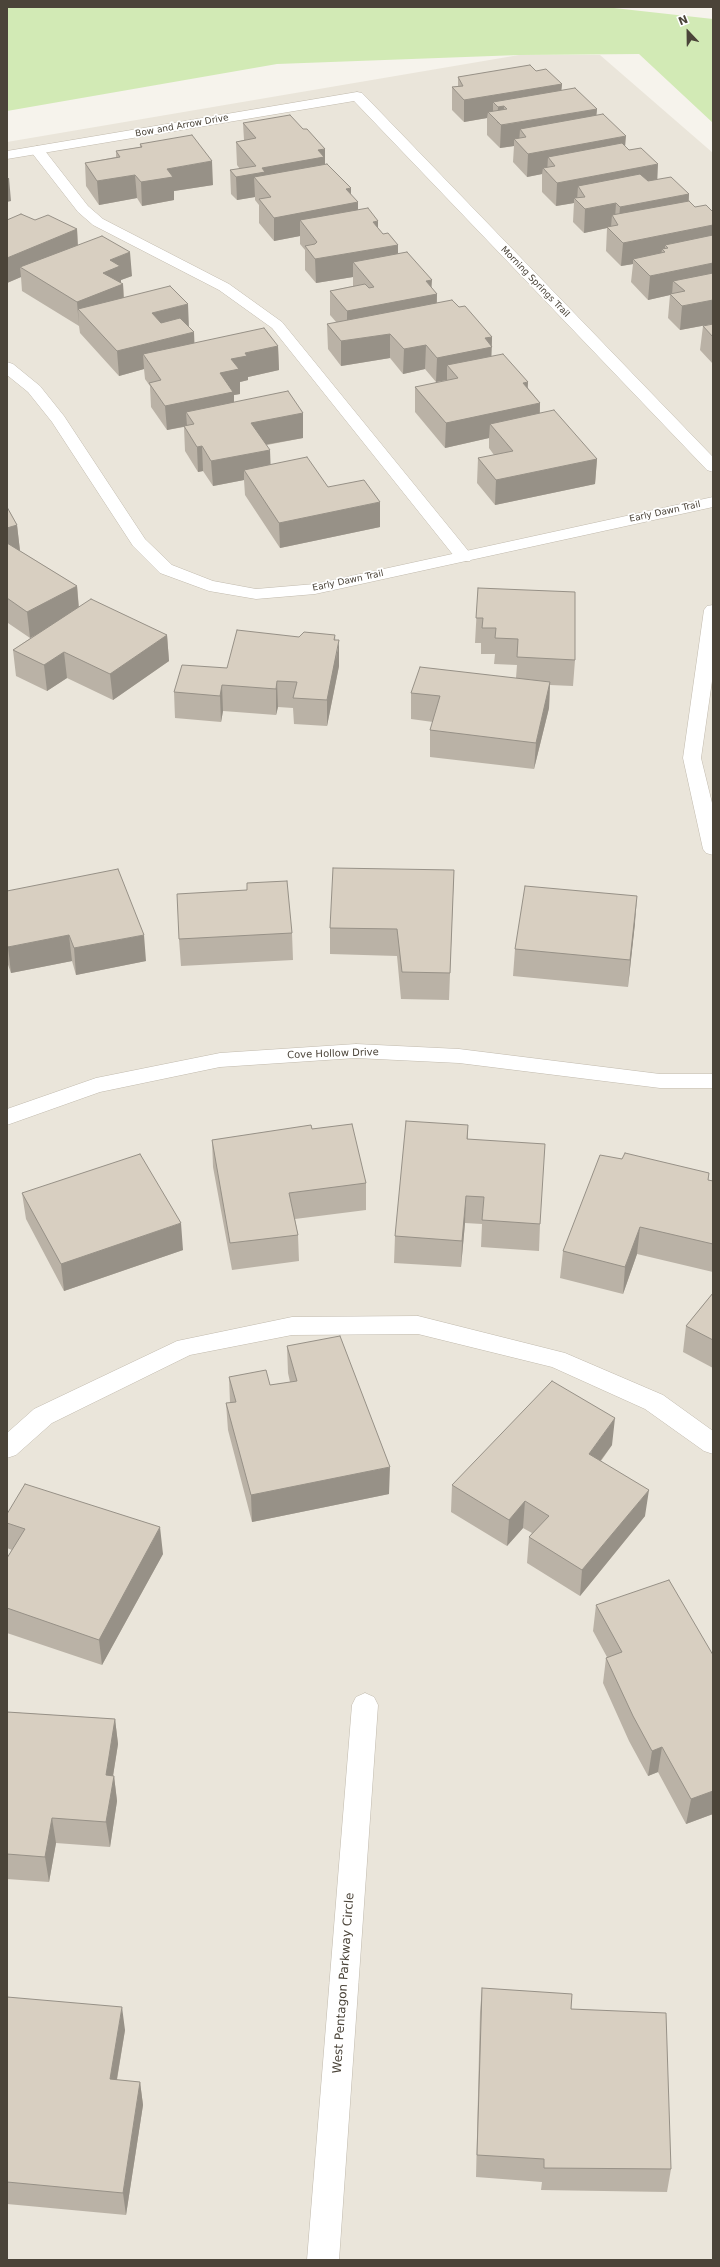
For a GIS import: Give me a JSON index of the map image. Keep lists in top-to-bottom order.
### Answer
{
  "streets": {
    "street": [
      "Bow and Arrow Drive",
      "Morning Springs Trail",
      "Early Dawn Trail",
      "Cove Hollow Drive",
      "West Pentagon Parkway Circle"
    ]
  },
  "crossings": [
    ["Bow and Arrow Drive", "Morning Springs Trail"]
  ],
  "north": "top"
}
